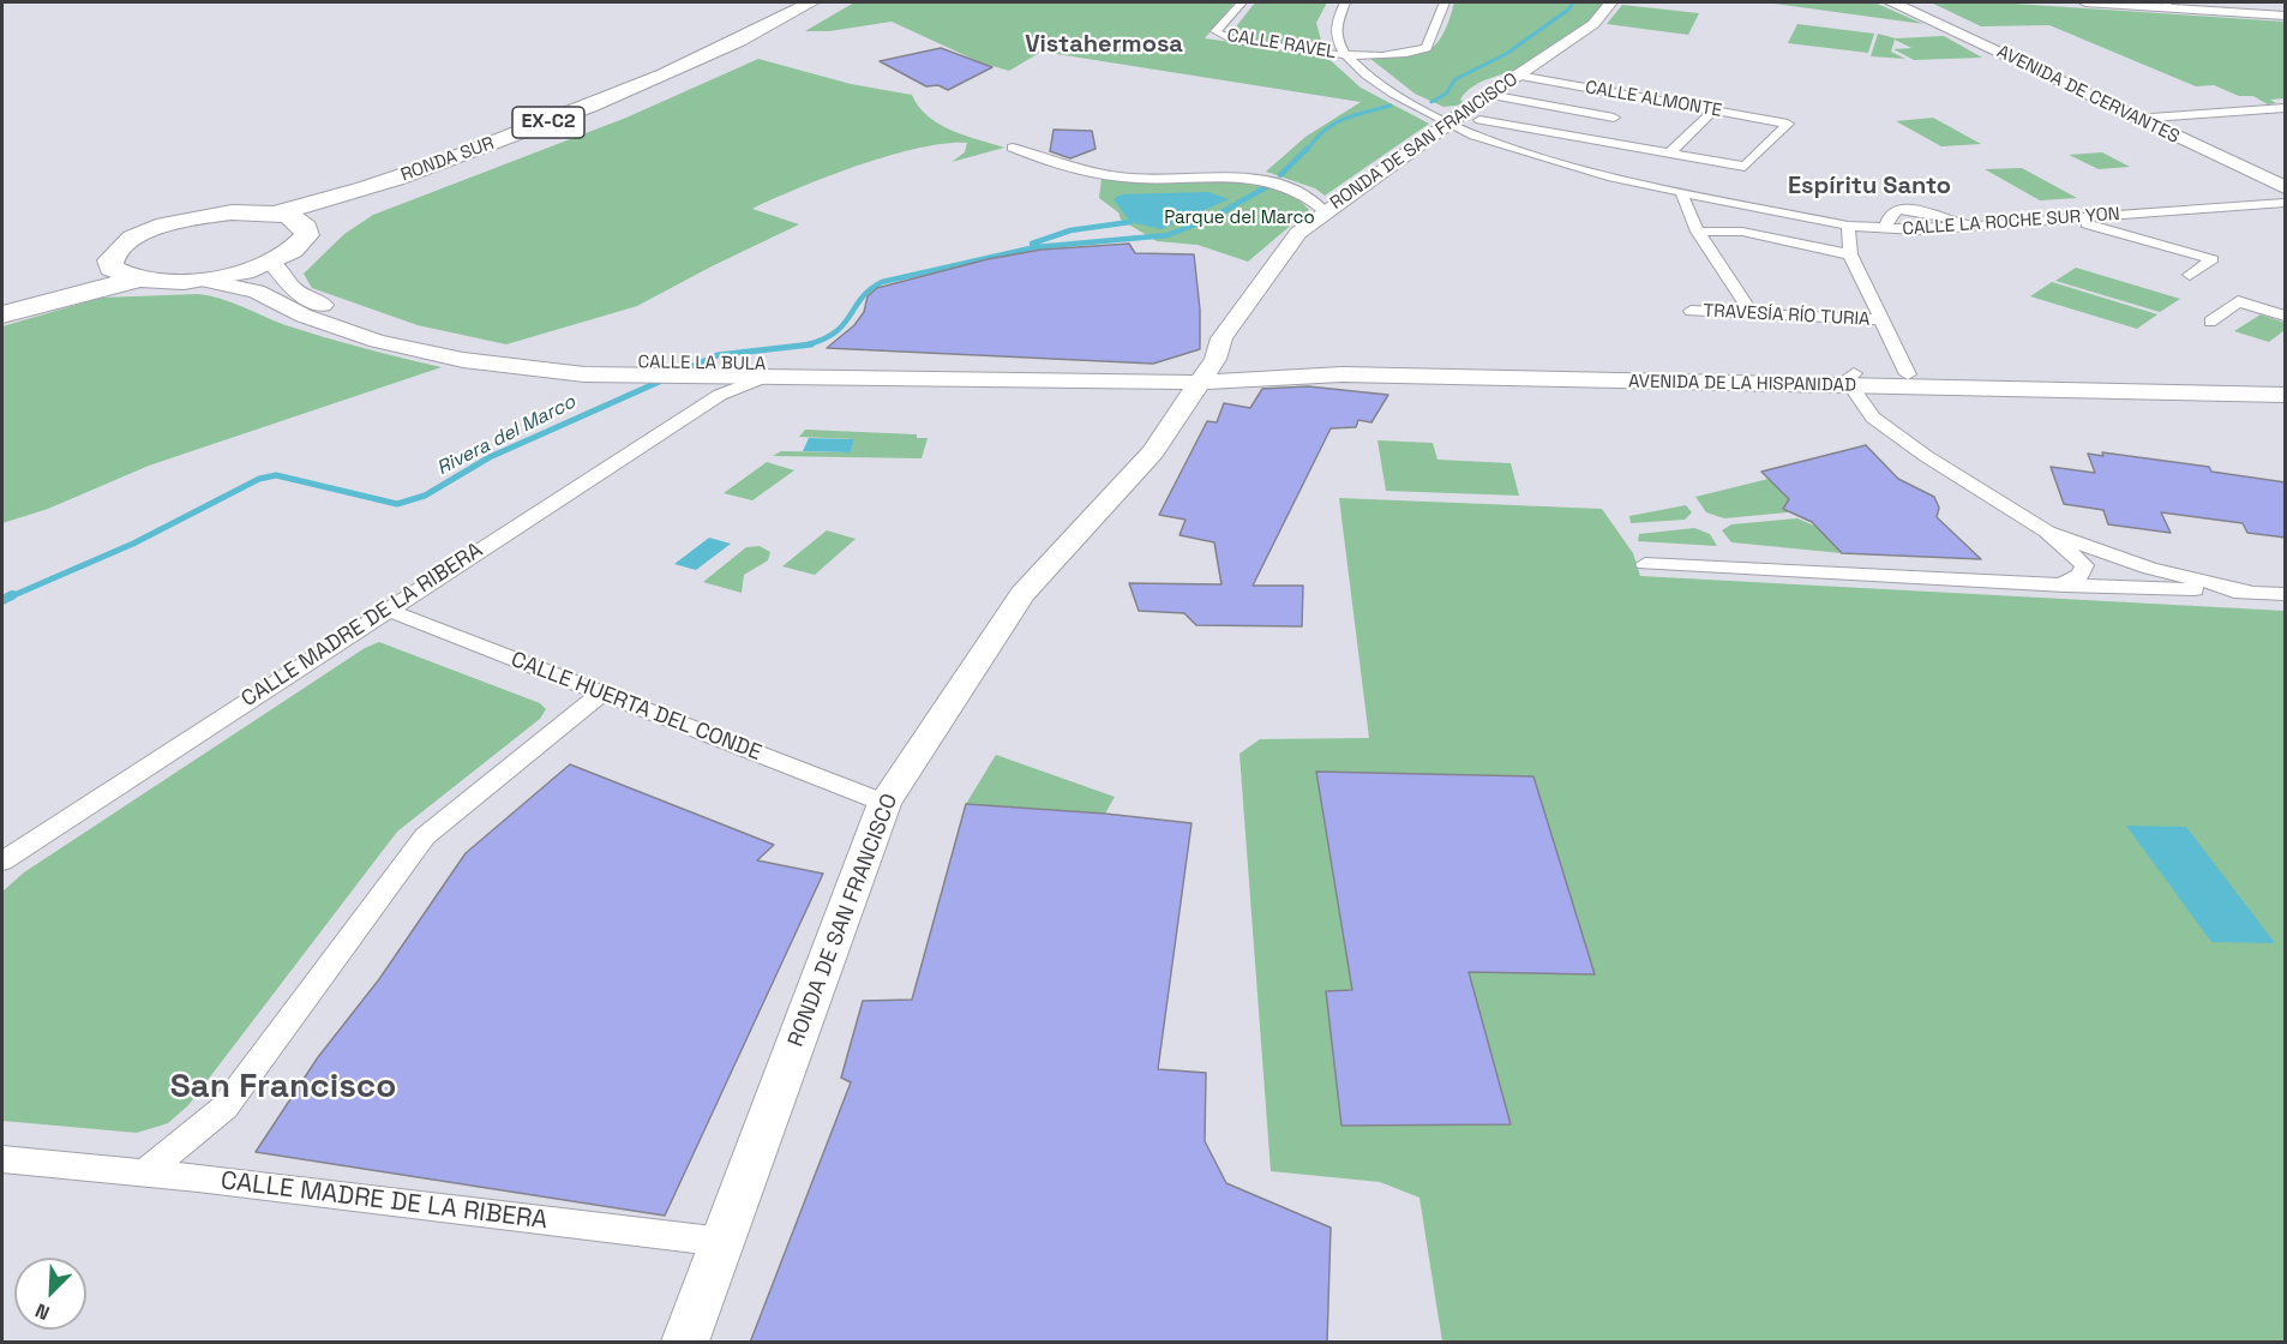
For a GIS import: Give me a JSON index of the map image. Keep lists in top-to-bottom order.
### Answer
{
  "streets": {
    "highway": ["EX-C2", "RONDA SUR"],
    "main road": [
      "AVENIDA DE CERVANTES",
      "RONDA DE SAN FRANCISCO",
      "CALLE LA BULA",
      "AVENIDA DE LA HISPANIDAD"
    ],
    "street": [
      "CALLE RAVEL",
      "CALLE ALMONTE",
      "CALLE LA ROCHE SUR YON",
      "TRAVESÍA RÍO TURIA",
      "CALLE MADRE DE LA RIBERA",
      "CALLE HUERTA DEL CONDE"
    ]
  },
  "crossings": [
    ["CALLE RAVEL", "CALLE LA ROCHE SUR YON"],
    ["CALLE ALMONTE", "RONDA DE SAN FRANCISCO"],
    ["EX-C2", "RONDA SUR"],
    ["EX-C2", "CALLE LA BULA"],
    ["RONDA DE SAN FRANCISCO", "CALLE LA ROCHE SUR YON"],
    ["RONDA DE SAN FRANCISCO", "CALLE LA BULA"],
    ["RONDA DE SAN FRANCISCO", "AVENIDA DE LA HISPANIDAD"],
    ["RONDA DE SAN FRANCISCO", "CALLE MADRE DE LA RIBERA"],
    ["RONDA DE SAN FRANCISCO", "CALLE HUERTA DEL CONDE"],
    ["CALLE LA BULA", "AVENIDA DE LA HISPANIDAD"],
    ["CALLE LA BULA", "CALLE MADRE DE LA RIBERA"],
    ["CALLE MADRE DE LA RIBERA", "CALLE HUERTA DEL CONDE"]
  ],
  "districts": ["Vistahermosa", "Espíritu Santo", "San Francisco"],
  "water": ["Rivera del Marco"],
  "parks": ["Parque del Marco"],
  "north": "bottom left"
}
